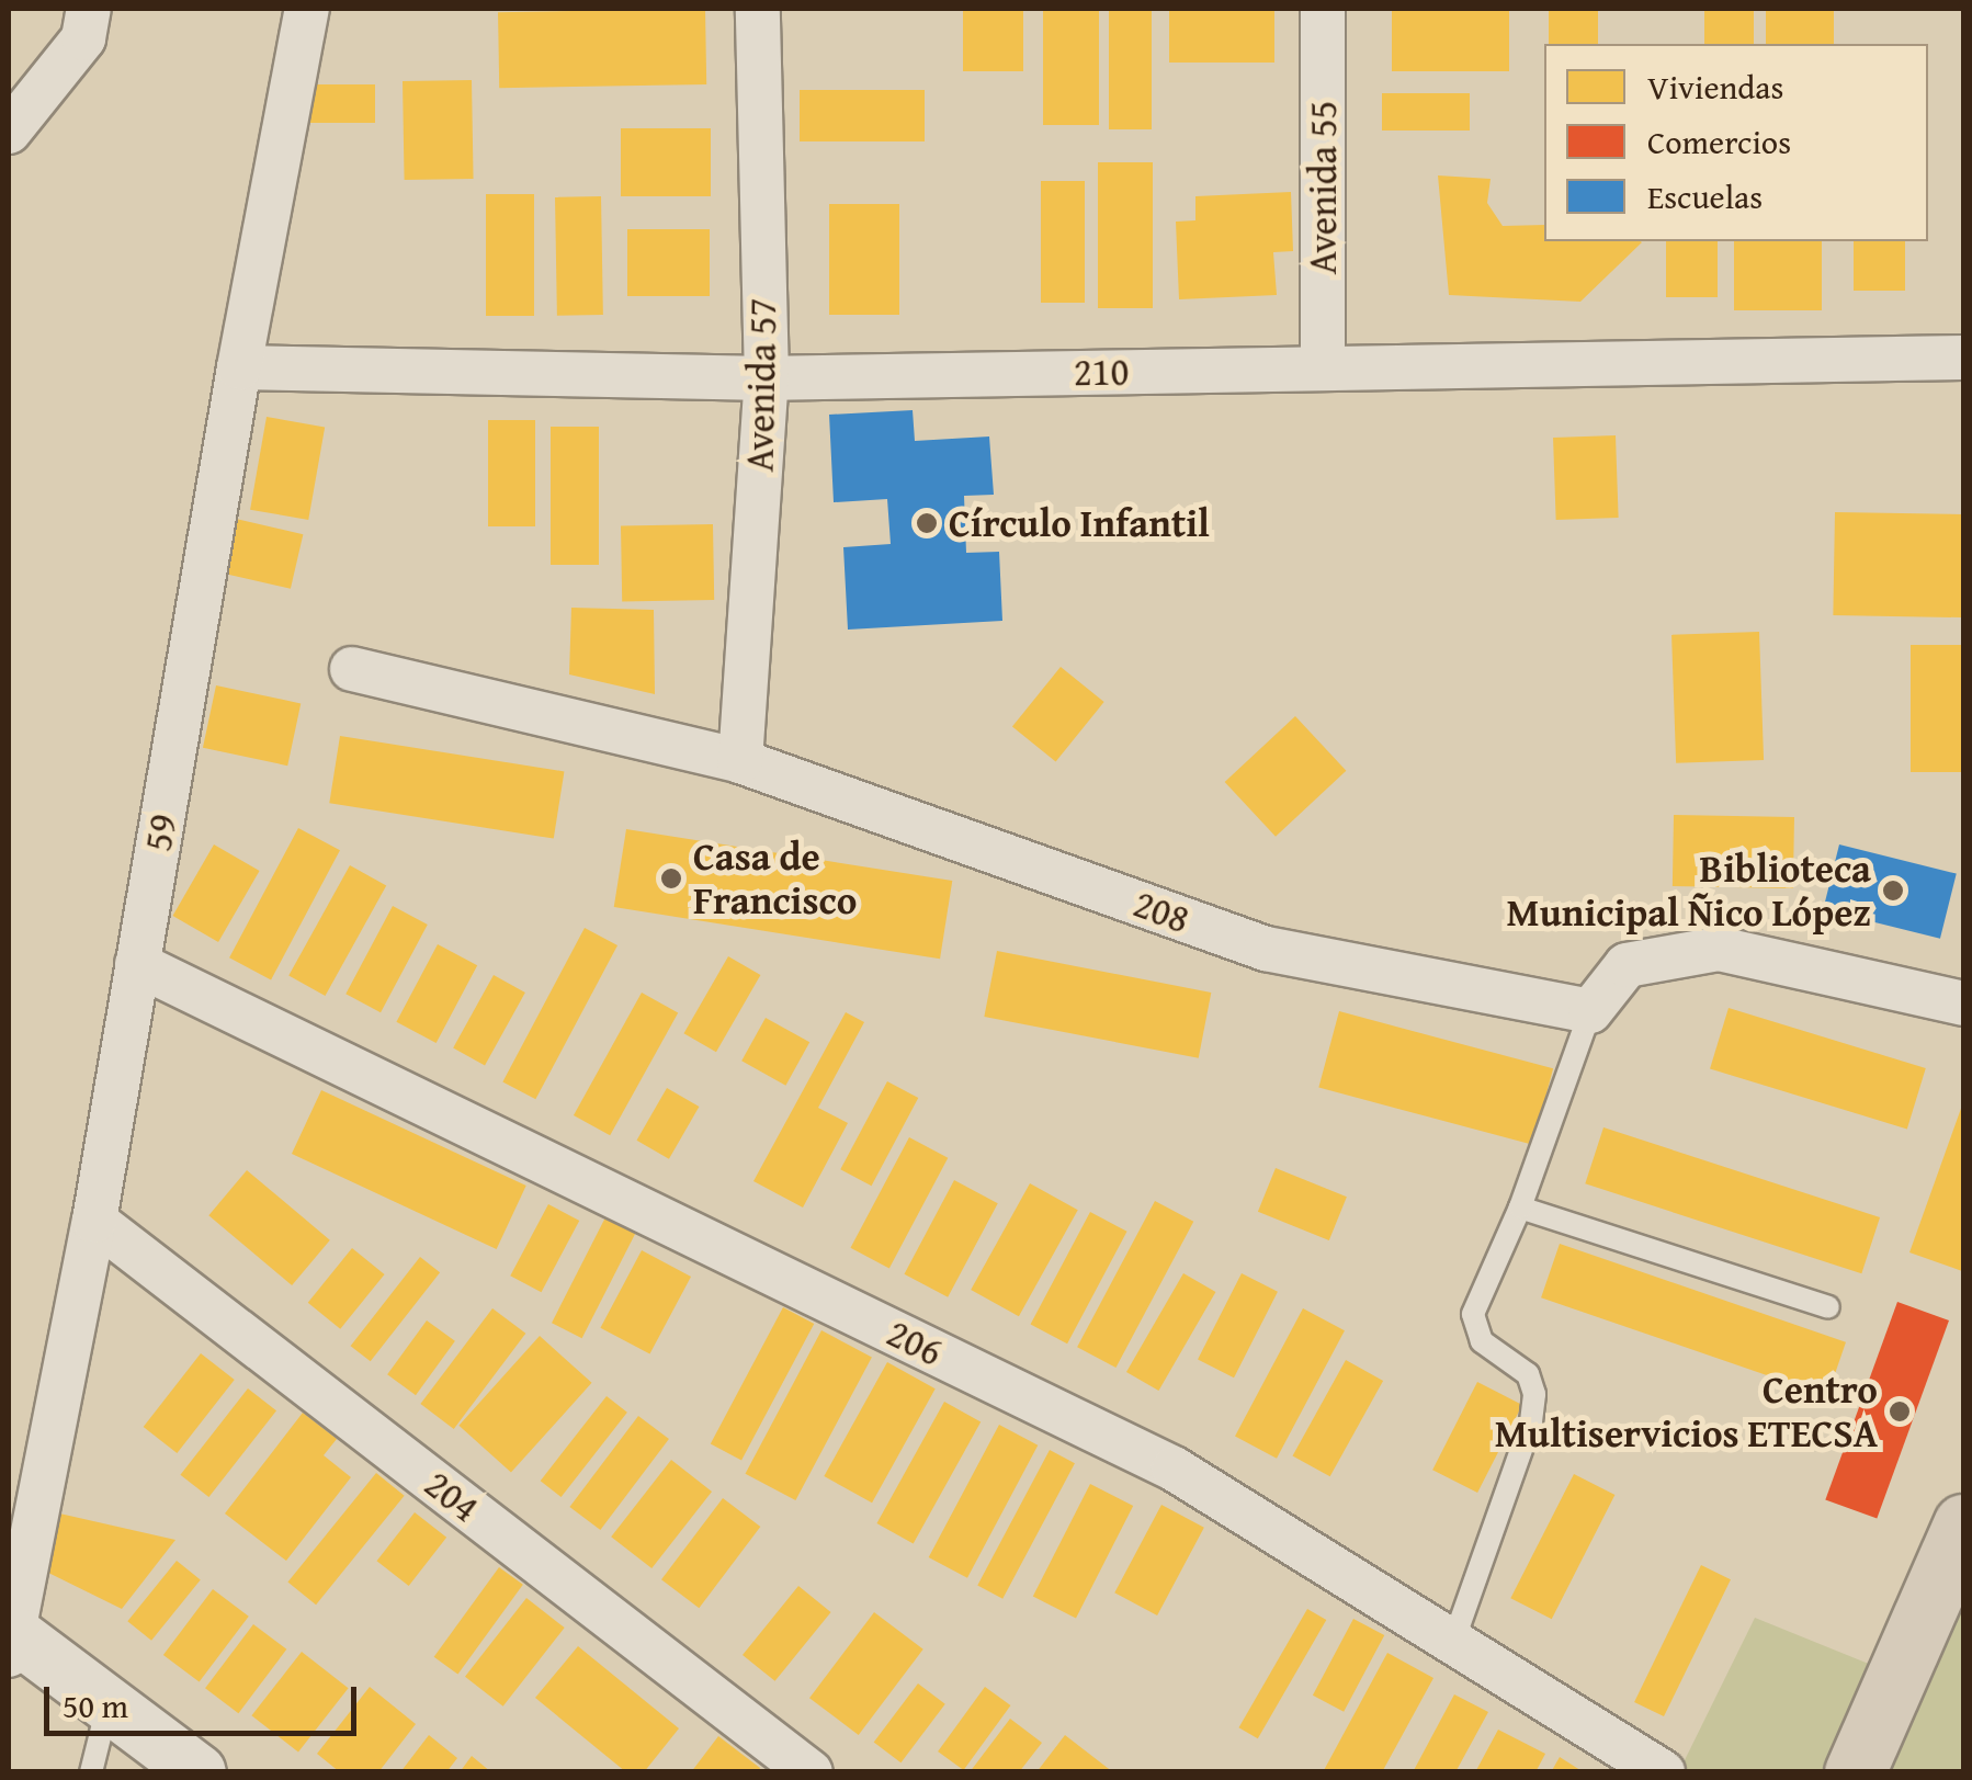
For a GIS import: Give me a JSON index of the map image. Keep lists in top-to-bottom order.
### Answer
{
  "streets": {
    "street": [
      "Avenida 55",
      "210",
      "Avenida 57",
      "59",
      "208",
      "206",
      "204"
    ]
  },
  "crossings": [
    ["Avenida 55", "210"],
    ["210", "Avenida 57"],
    ["210", "59"],
    ["Avenida 57", "208"],
    ["59", "206"],
    ["59", "204"]
  ],
  "places": [
    "Círculo Infantil",
    "Casa de Francisco",
    "Biblioteca Municipal Ñico López",
    "Centro Multiservicios ETECSA"
  ],
  "legend": ["Viviendas", "Comercios", "Escuelas"],
  "scale_bar": "50 m"
}
